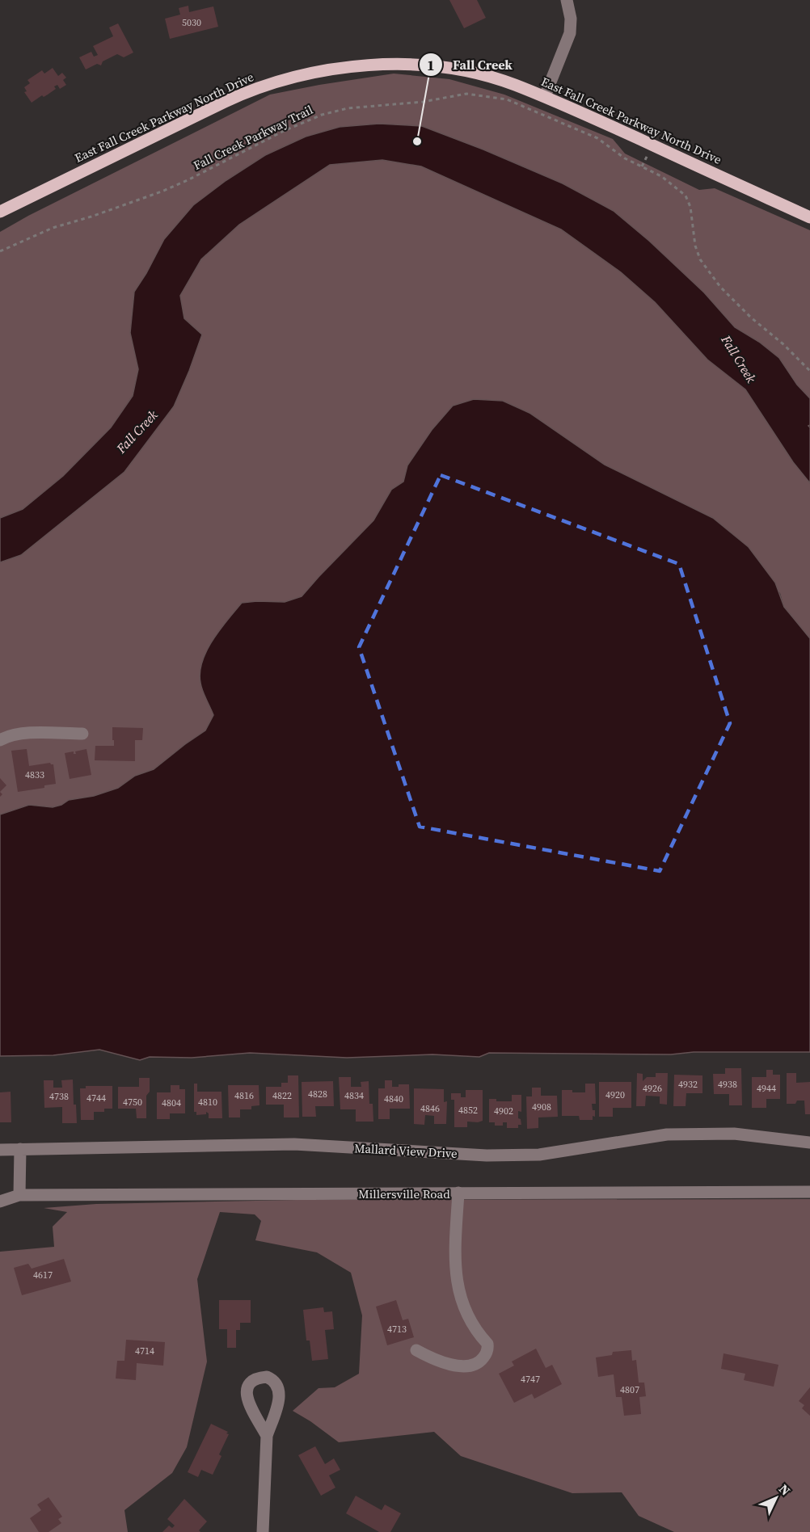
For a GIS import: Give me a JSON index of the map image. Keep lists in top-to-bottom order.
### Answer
{
  "streets": {
    "main road": ["East Fall Creek Parkway North Drive"],
    "street": ["Mallard View Drive", "Millersville Road"],
    "path": ["Fall Creek Parkway Trail"]
  },
  "water": ["Fall Creek"],
  "places": ["Fall Creek"],
  "house_numbers": [
    "5030",
    "4833",
    "4932",
    "4938",
    "4926",
    "4944",
    "4828",
    "4920",
    "4816",
    "4822",
    "4834",
    "4738",
    "4744",
    "4840",
    "4750",
    "4810",
    "4804",
    "4908",
    "4846",
    "4852",
    "4902",
    "4617",
    "4713",
    "4714",
    "4747",
    "4807"
  ],
  "north": "top right"
}
